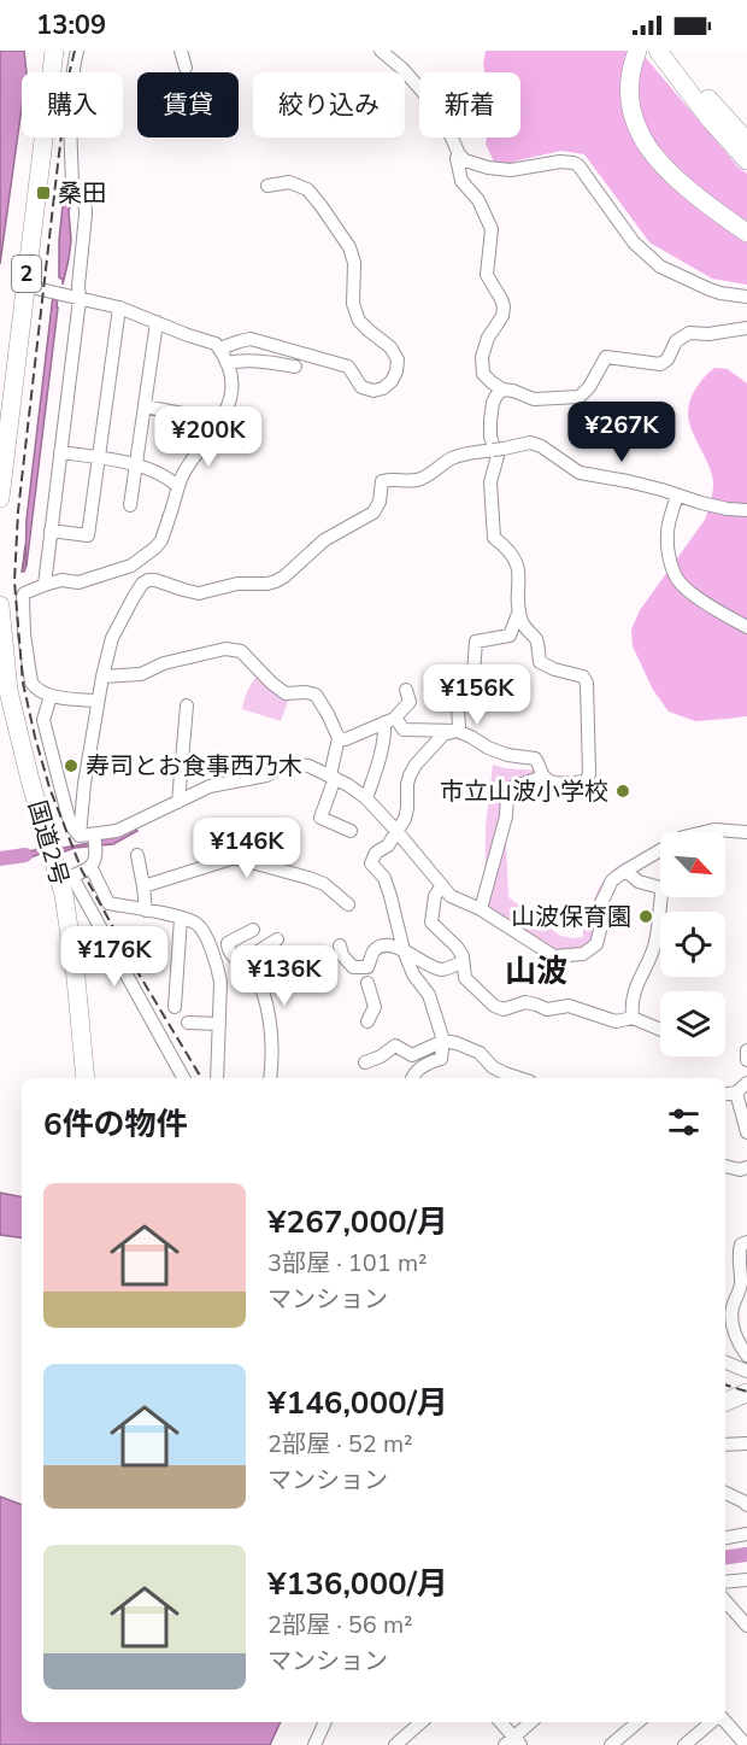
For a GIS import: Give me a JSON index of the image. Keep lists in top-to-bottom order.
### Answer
{
  "streets": {
    "highway": ["2", "国道2号"]
  },
  "districts": ["山波"],
  "places": {
    "transit": ["桑田"],
    "other": ["寿司とお食事西乃木", "市立山波小学校", "山波保育園"]
  },
  "north": "bottom right",
  "page": {
    "status": "13:09",
    "chip": [
      "購入",
      "賃貸",
      "絞り込み",
      "新着"
    ],
    "price": [
      "¥267K",
      "¥200K",
      "¥156K",
      "¥146K",
      "¥176K",
      "¥136K"
    ],
    "heading": "6件の物件",
    "list": [
      {
        "name": "¥267,000/月",
        "note": "3部屋 · 101 m² · マンション"
      },
      {
        "name": "¥146,000/月",
        "note": "2部屋 · 52 m² · マンション"
      },
      {
        "name": "¥136,000/月",
        "note": "2部屋 · 56 m² · マンション"
      }
    ]
  }
}
